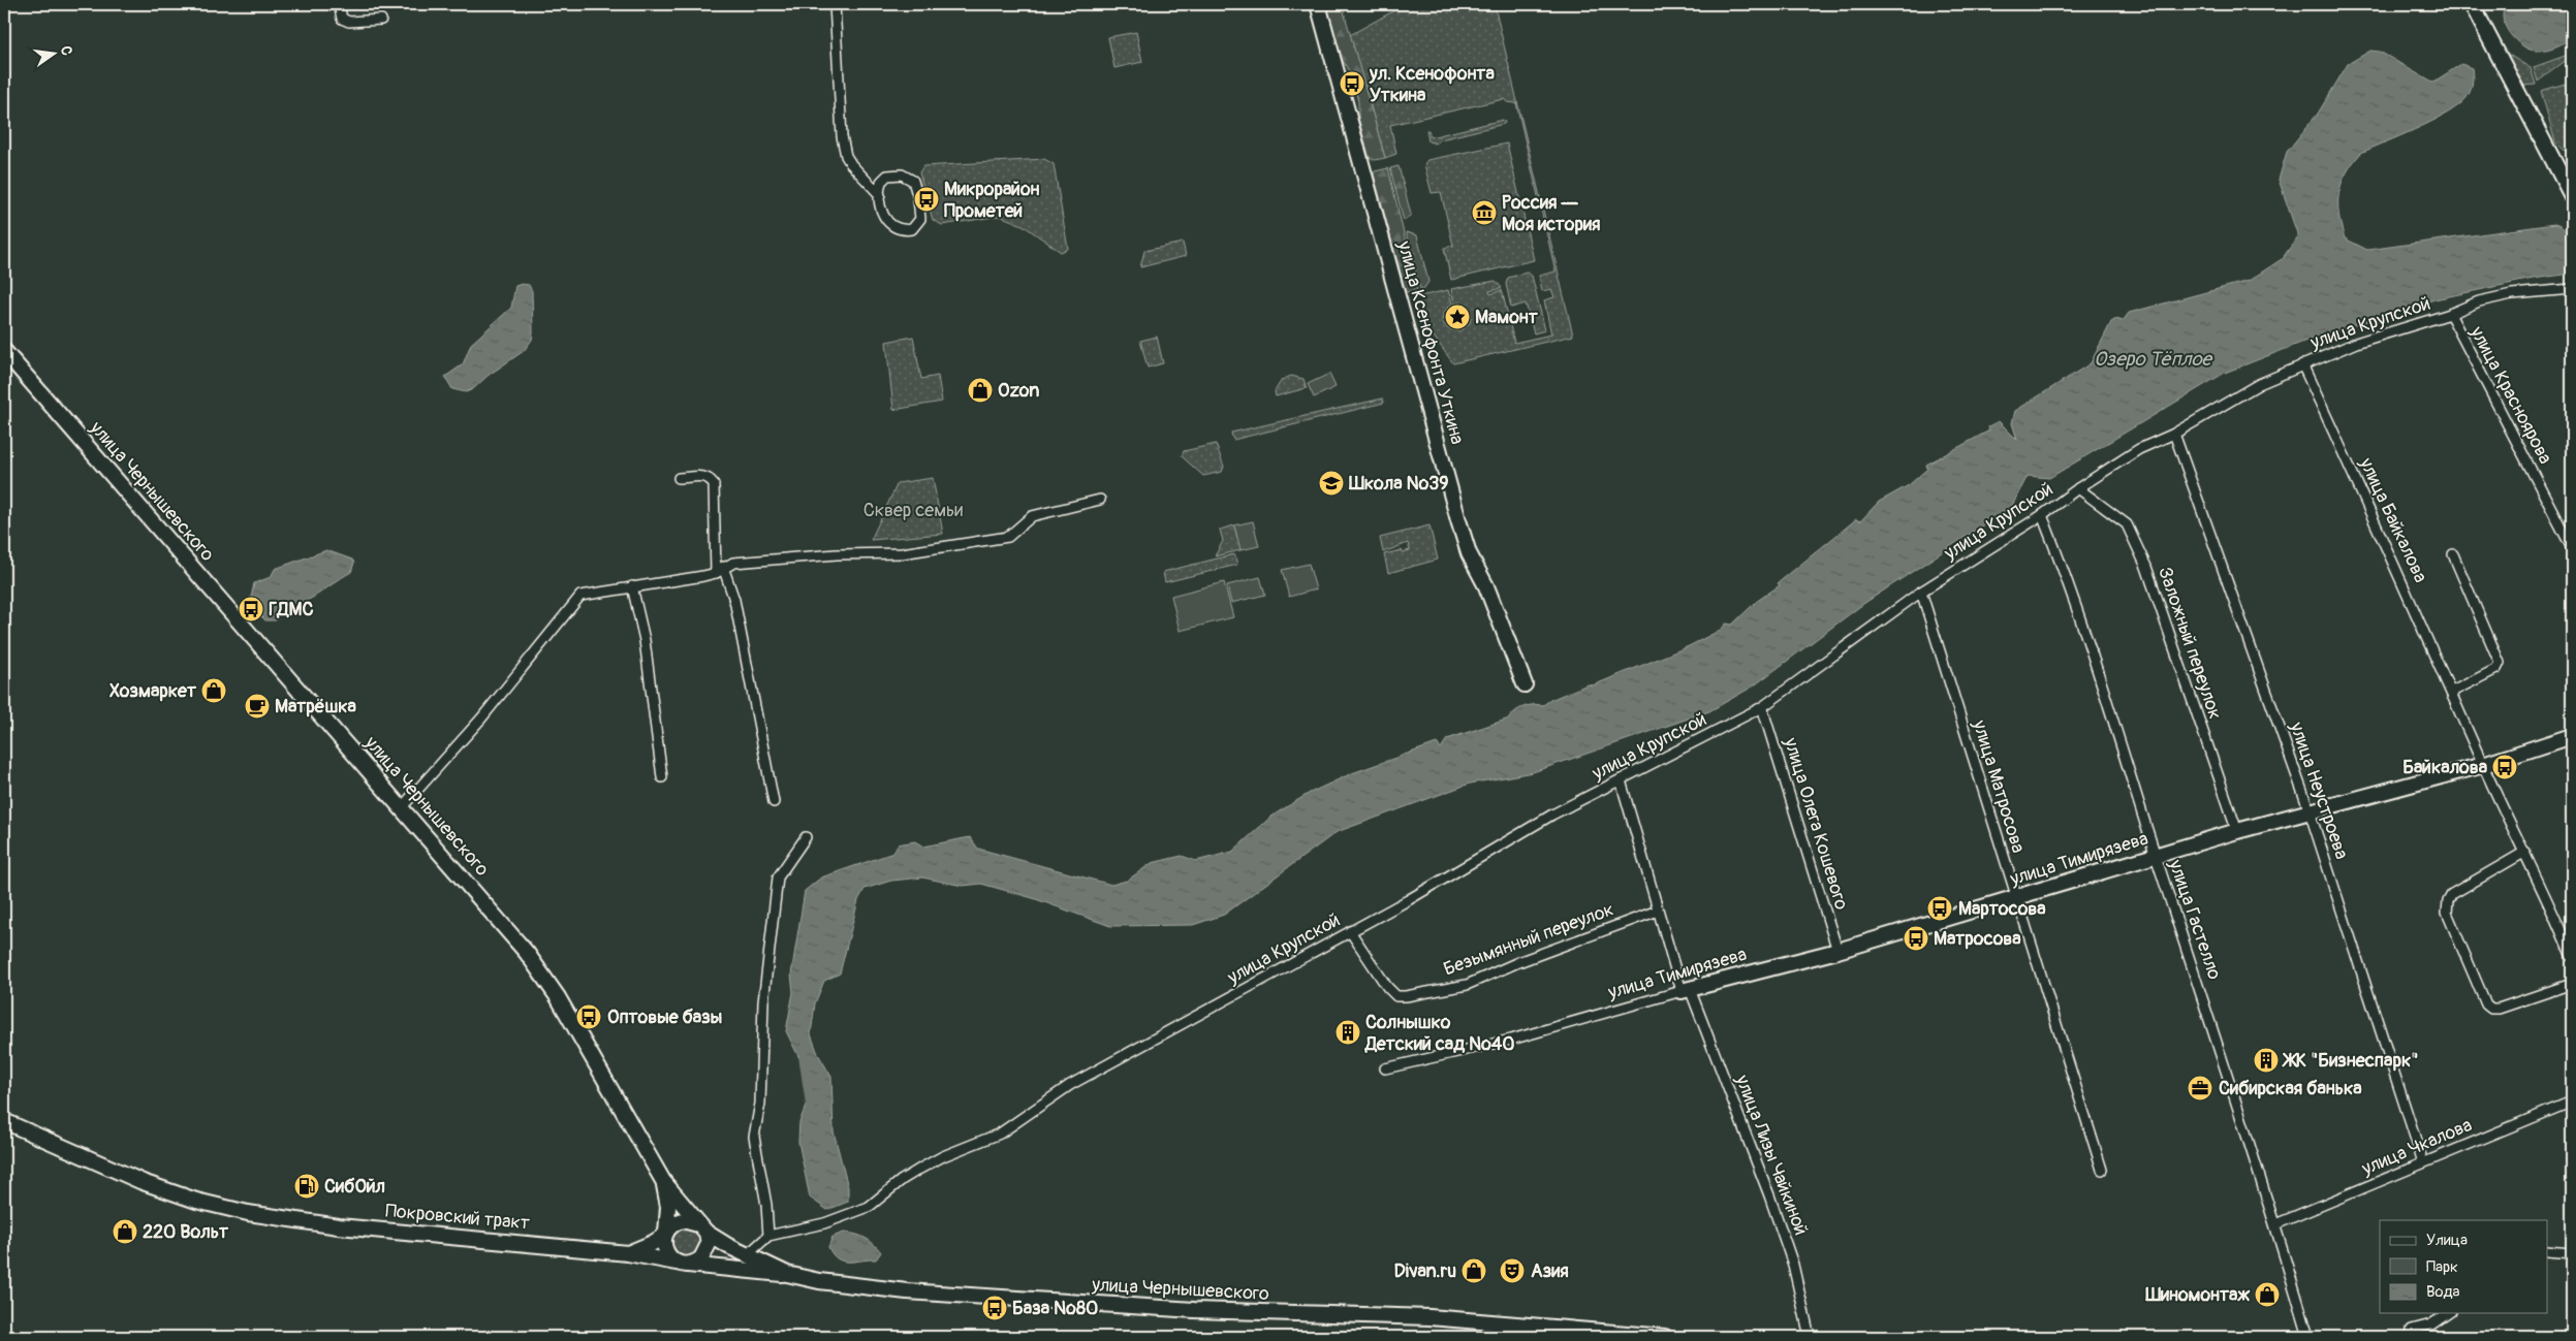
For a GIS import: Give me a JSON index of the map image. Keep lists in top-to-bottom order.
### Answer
{
  "streets": {
    "main road": [
      "улица Ксенофонта Уткина",
      "улица Чернышевского",
      "улица Тимирязева",
      "Покровский тракт"
    ],
    "street": [
      "улица Крупской",
      "улица Красноярова",
      "улица Байкалова",
      "Заложный переулок",
      "улица Матросова",
      "улица Неустроева",
      "улица Олега Кошевого",
      "улица Гастелло",
      "Безымянный переулок",
      "улица Чкалова",
      "улица Лизы Чайкиной"
    ]
  },
  "crossings": [
    ["улица Крупской", "улица Красноярова"],
    ["улица Крупской", "улица Байкалова"],
    ["улица Крупской", "Заложный переулок"],
    ["улица Крупской", "улица Матросова"],
    ["улица Крупской", "улица Неустроева"],
    ["улица Крупской", "улица Олега Кошевого"],
    ["улица Крупской", "улица Гастелло"],
    ["улица Крупской", "Безымянный переулок"],
    ["улица Крупской", "улица Лизы Чайкиной"],
    ["улица Чернышевского", "Покровский тракт"],
    ["улица Байкалова", "улица Тимирязева"],
    ["Заложный переулок", "улица Тимирязева"],
    ["улица Матросова", "улица Тимирязева"],
    ["улица Неустроева", "улица Тимирязева"],
    ["улица Неустроева", "улица Чкалова"],
    ["улица Олега Кошевого", "улица Тимирязева"],
    ["улица Тимирязева", "улица Гастелло"],
    ["улица Тимирязева", "улица Лизы Чайкиной"],
    ["улица Гастелло", "улица Чкалова"],
    ["Безымянный переулок", "улица Лизы Чайкиной"]
  ],
  "water": ["Озеро Тёплое"],
  "parks": ["Сквер семьи"],
  "places": {
    "bus stop": [
      "ул. Ксенофонта Уткина",
      "Микрорайон Прометей",
      "ГДМС",
      "Байкалова",
      "Мартосова",
      "Матросова",
      "Оптовые базы",
      "База №80"
    ],
    "museum": ["Россия — Моя история"],
    "place": ["Мамонт"],
    "shop": [
      "Ozon",
      "Хозмаркет",
      "220 Вольт",
      "Divan.ru",
      "Шиномонтаж"
    ],
    "school or university": ["Школа №39"],
    "cafe": ["Матрёшка"],
    "building": ["Солнышко Детский сад №40", "ЖК \"Бизнеспарк\""],
    "office": ["Сибирская банька"],
    "fuel station": ["СибОйл"],
    "theatre": ["Азия"]
  },
  "legend": ["Улица", "Парк", "Вода"],
  "north": "right"
}
